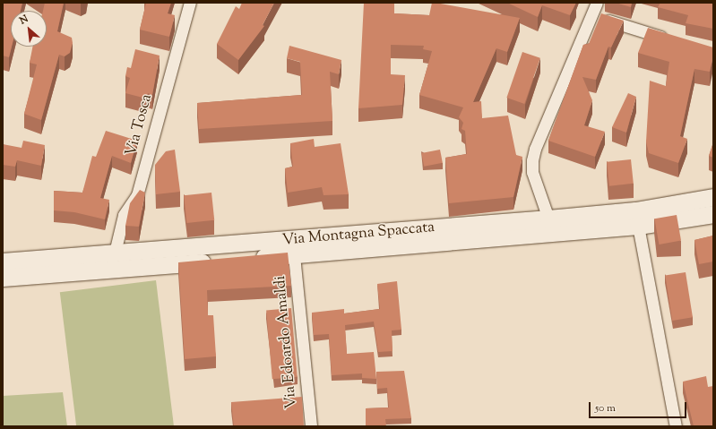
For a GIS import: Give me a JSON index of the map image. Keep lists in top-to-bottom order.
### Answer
{
  "streets": {
    "main road": ["Via Montagna Spaccata"],
    "street": ["Via Tosca", "Via Edoardo Amaldi"]
  },
  "crossings": [
    ["Via Tosca", "Via Montagna Spaccata"],
    ["Via Montagna Spaccata", "Via Edoardo Amaldi"]
  ],
  "scale_bar": "50 m",
  "north": "top left"
}
